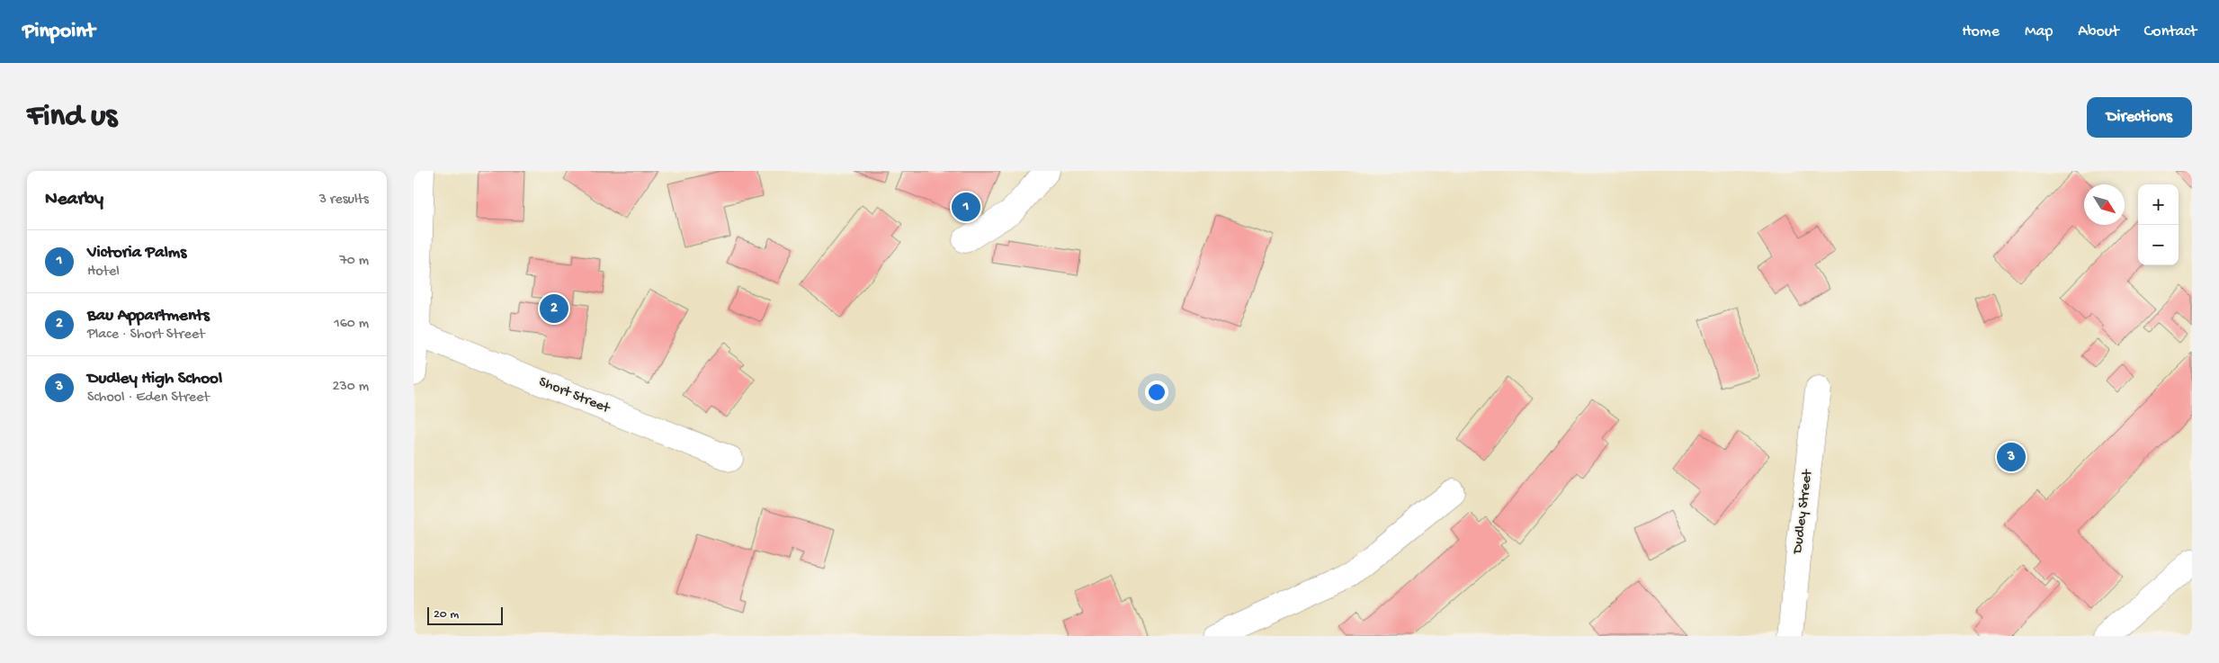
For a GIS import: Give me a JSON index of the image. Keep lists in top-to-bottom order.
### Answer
{
  "streets": {
    "street": ["Short Street", "Dudley Street"]
  },
  "scale_bar": "20 m",
  "north": "bottom right",
  "page": {
    "header": "Pinpoint",
    "nav": [
      "Home",
      "Map",
      "About",
      "Contact"
    ],
    "buttons": "Directions",
    "title": "Find us",
    "heading": ["Nearby", "3 results"],
    "map_buttons": ["+", "−"],
    "pins": ["1", "2", "3"],
    "list": [
      {
        "mark": "1",
        "name": "Victoria Palms",
        "note": "Hotel",
        "value": "70 m"
      },
      {
        "mark": "2",
        "name": "Bau Appartments",
        "note": "Place · Short Street",
        "value": "160 m"
      },
      {
        "mark": "3",
        "name": "Dudley High School",
        "note": "School · Eden Street",
        "value": "230 m"
      }
    ],
    "scale": "20 m"
  }
}
